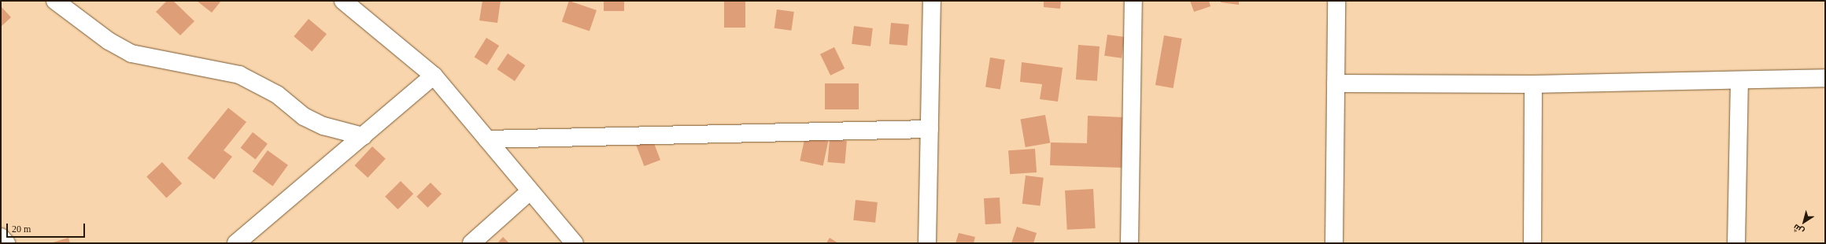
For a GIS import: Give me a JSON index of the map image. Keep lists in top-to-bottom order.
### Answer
{
  "scale_bar": "20 m",
  "north": "bottom left"
}
